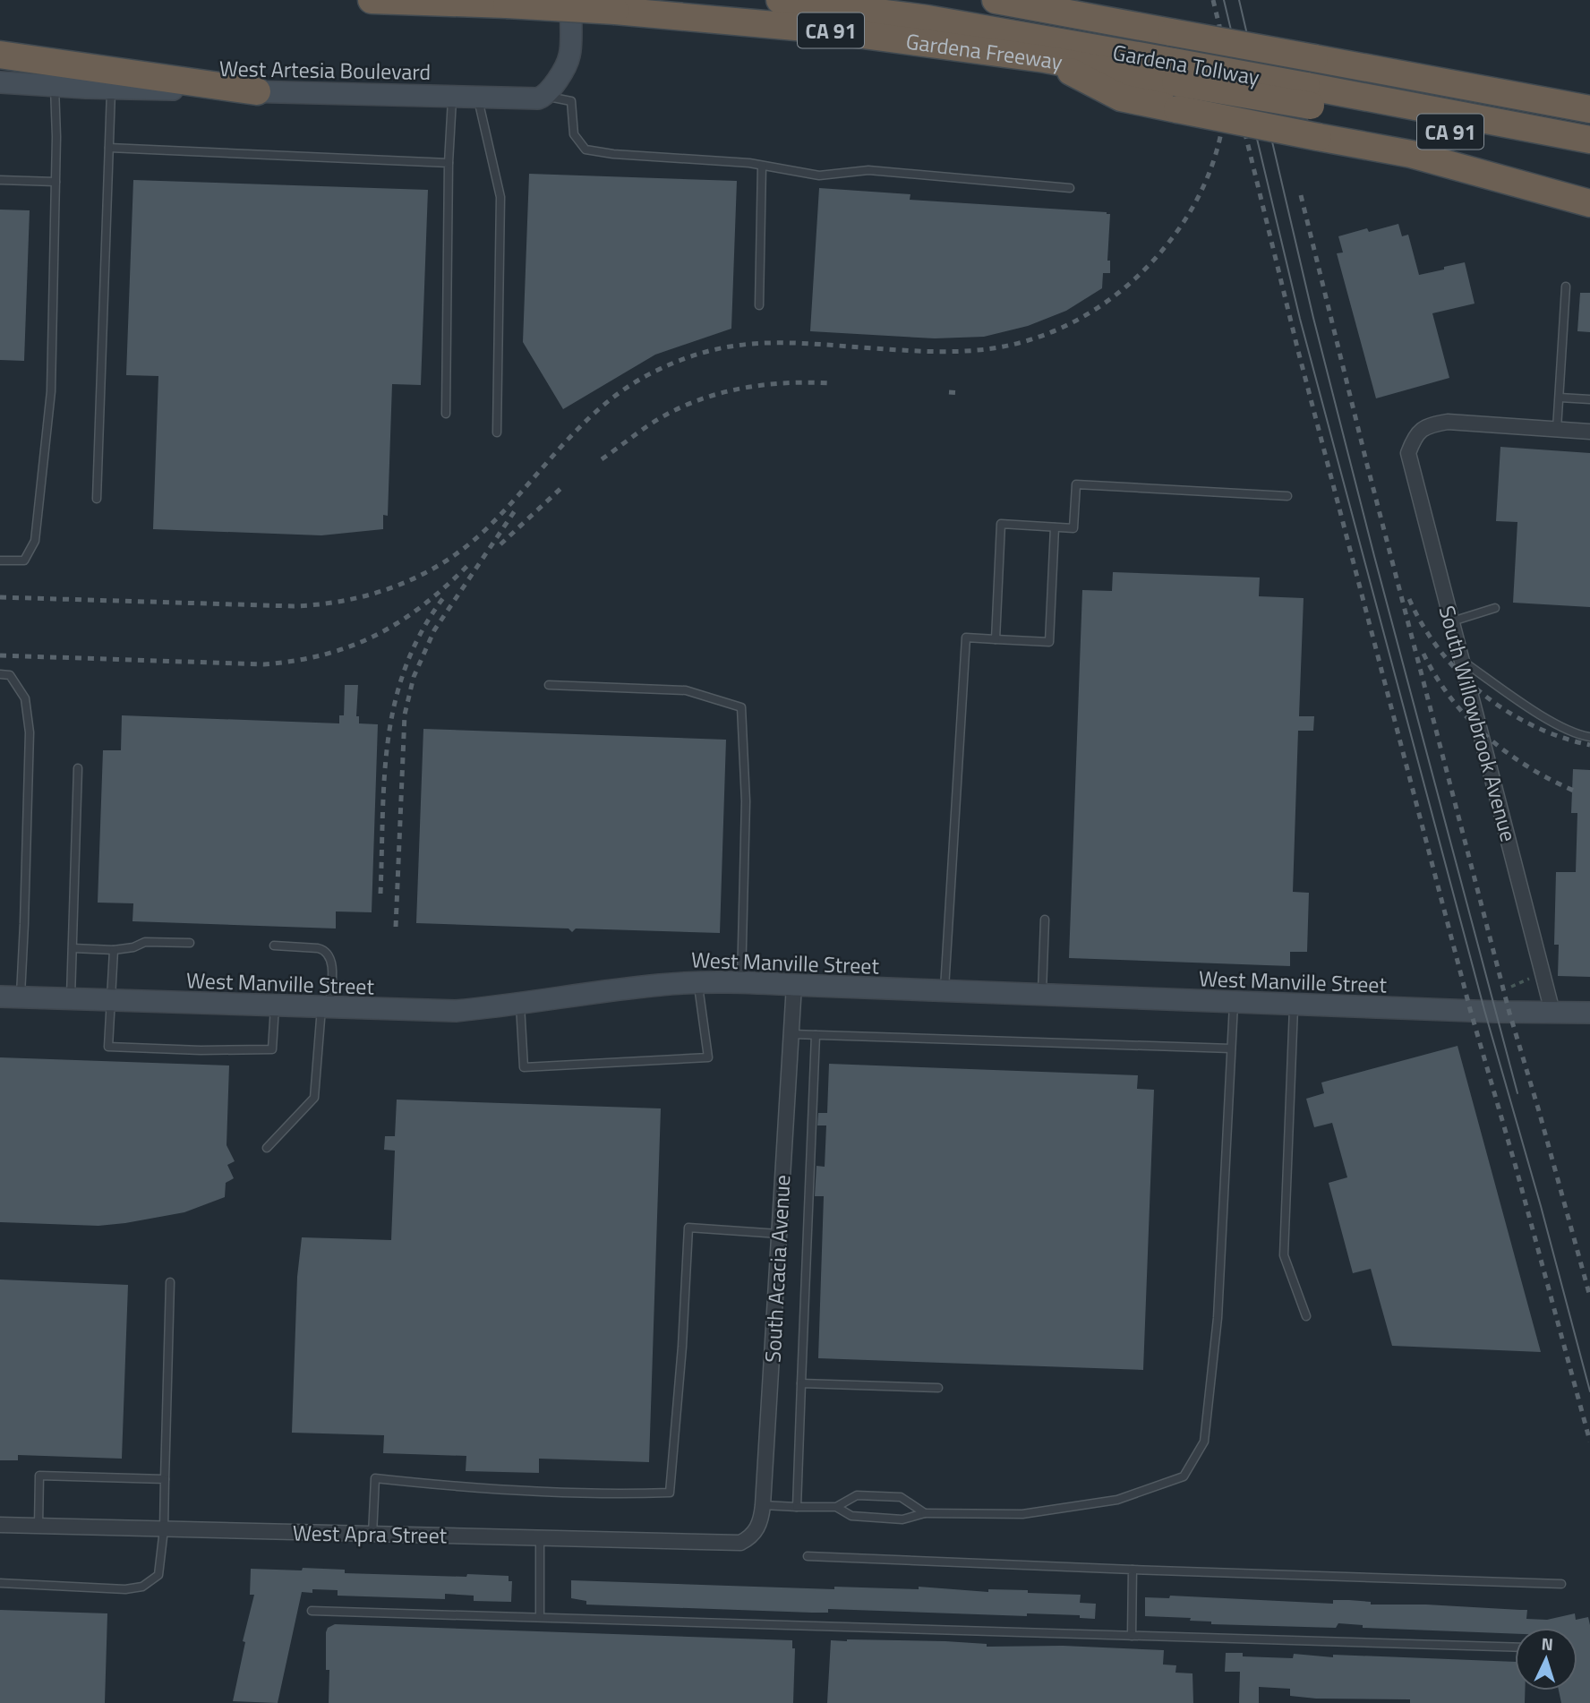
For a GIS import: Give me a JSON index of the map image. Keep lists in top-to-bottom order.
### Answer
{
  "streets": {
    "highway": ["CA 91", "Gardena Freeway", "Gardena Tollway"],
    "street": [
      "West Artesia Boulevard",
      "South Willowbrook Avenue",
      "West Manville Street",
      "South Acacia Avenue",
      "West Apra Street"
    ]
  },
  "crossings": [
    ["CA 91", "Gardena Tollway"],
    ["Gardena Freeway", "Gardena Tollway"],
    ["South Willowbrook Avenue", "West Manville Street"],
    ["West Manville Street", "South Acacia Avenue"],
    ["South Acacia Avenue", "West Apra Street"]
  ],
  "north": "top"
}
